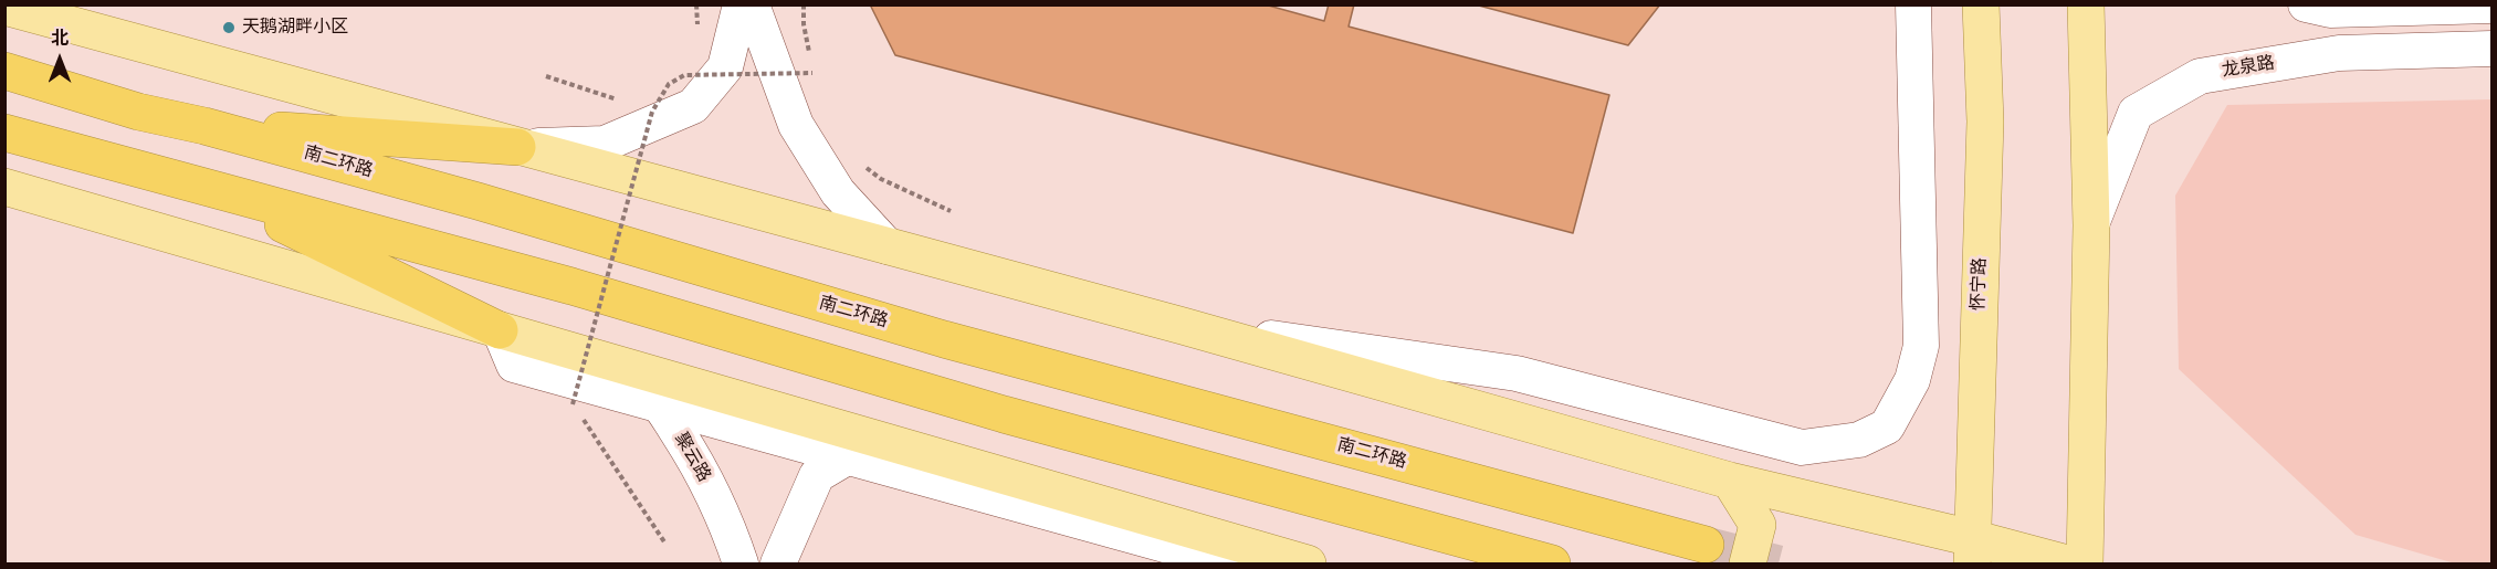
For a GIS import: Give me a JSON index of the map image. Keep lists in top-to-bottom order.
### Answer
{
  "streets": {
    "highway": ["南二环路"],
    "main road": ["怀宁路"],
    "street": ["龙泉路", "聚云路"]
  },
  "places": ["天鹅湖畔小区"],
  "north": "top"
}
